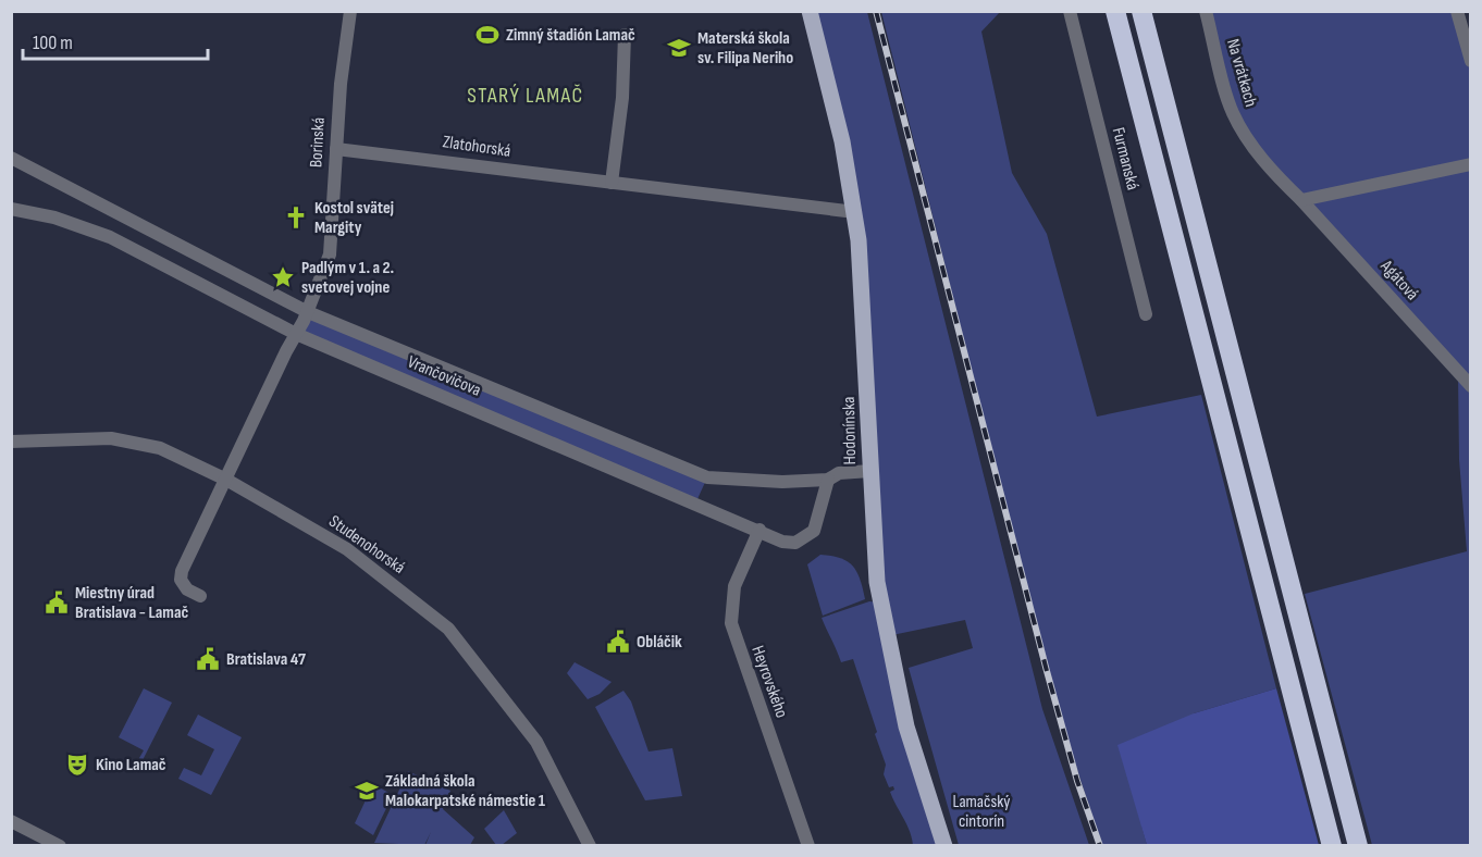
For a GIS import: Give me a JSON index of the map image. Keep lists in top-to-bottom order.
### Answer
{
  "streets": {
    "main road": ["Hodonínska"],
    "street": [
      "Na vrátkach",
      "Borinská",
      "Zlatohorská",
      "Furmanská",
      "Agátová",
      "Vrančovičova",
      "Studenohorská",
      "Heyrovského"
    ]
  },
  "crossings": [
    ["Na vrátkach", "Agátová"],
    ["Borinská", "Zlatohorská"],
    ["Borinská", "Vrančovičova"],
    ["Borinská", "Studenohorská"],
    ["Zlatohorská", "Hodonínska"],
    ["Vrančovičova", "Hodonínska"],
    ["Vrančovičova", "Heyrovského"]
  ],
  "districts": ["STARÝ LAMAČ"],
  "parks": ["Lamačský cintorín"],
  "places": {
    "sports": ["Zimný štadión Lamač"],
    "school or university": ["Materská škola sv. Filipa Neriho", "Základná škola Malokarpatské námestie 1"],
    "church": ["Kostol svätej Margity"],
    "place": ["Padlým v 1. a 2. svetovej vojne"],
    "public building": ["Miestny úrad Bratislava - Lamač", "Obláčik", "Bratislava 47"],
    "theatre": ["Kino Lamač"]
  },
  "scale_bar": "100 m"
}
